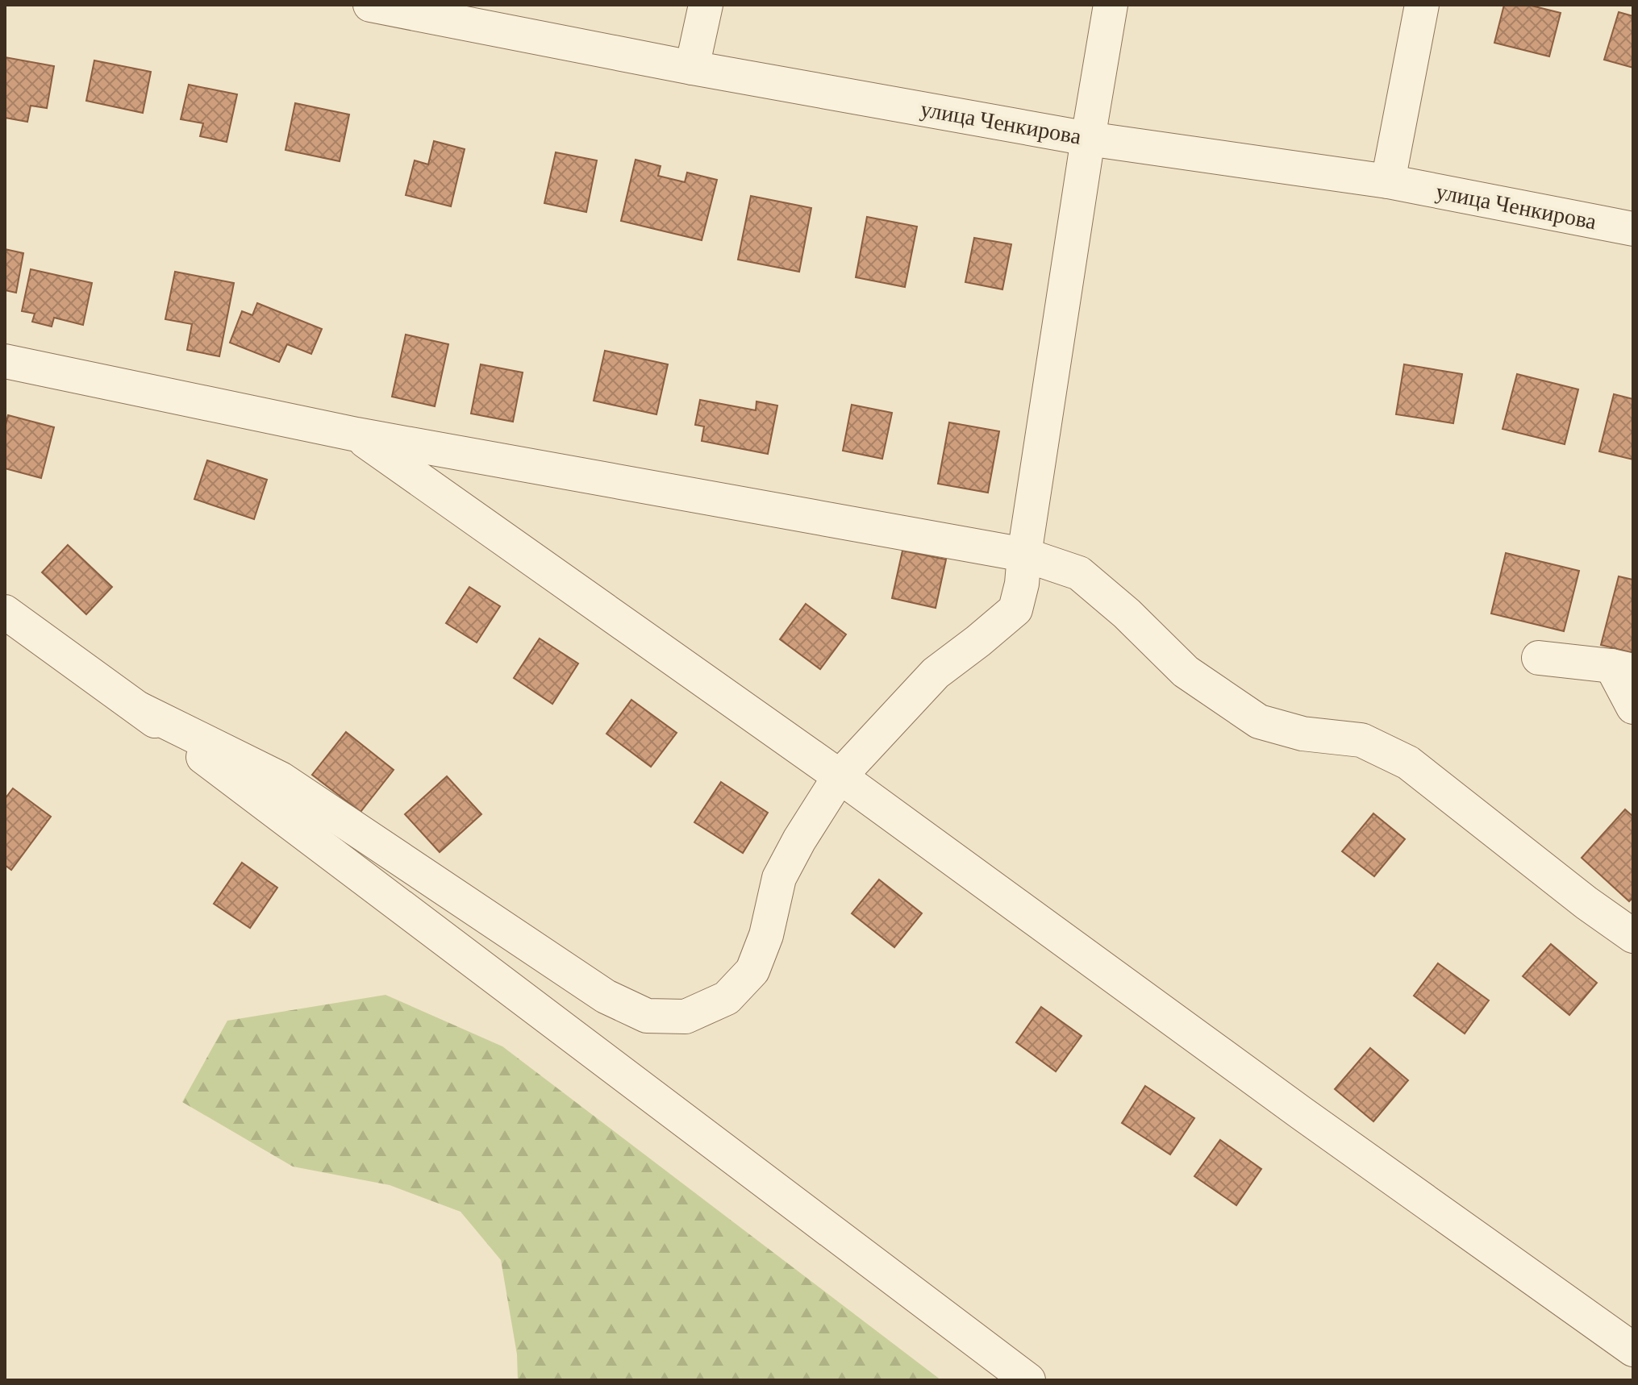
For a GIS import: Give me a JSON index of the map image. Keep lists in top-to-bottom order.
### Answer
{
  "streets": {
    "street": ["улица Ченкирова"]
  }
}
